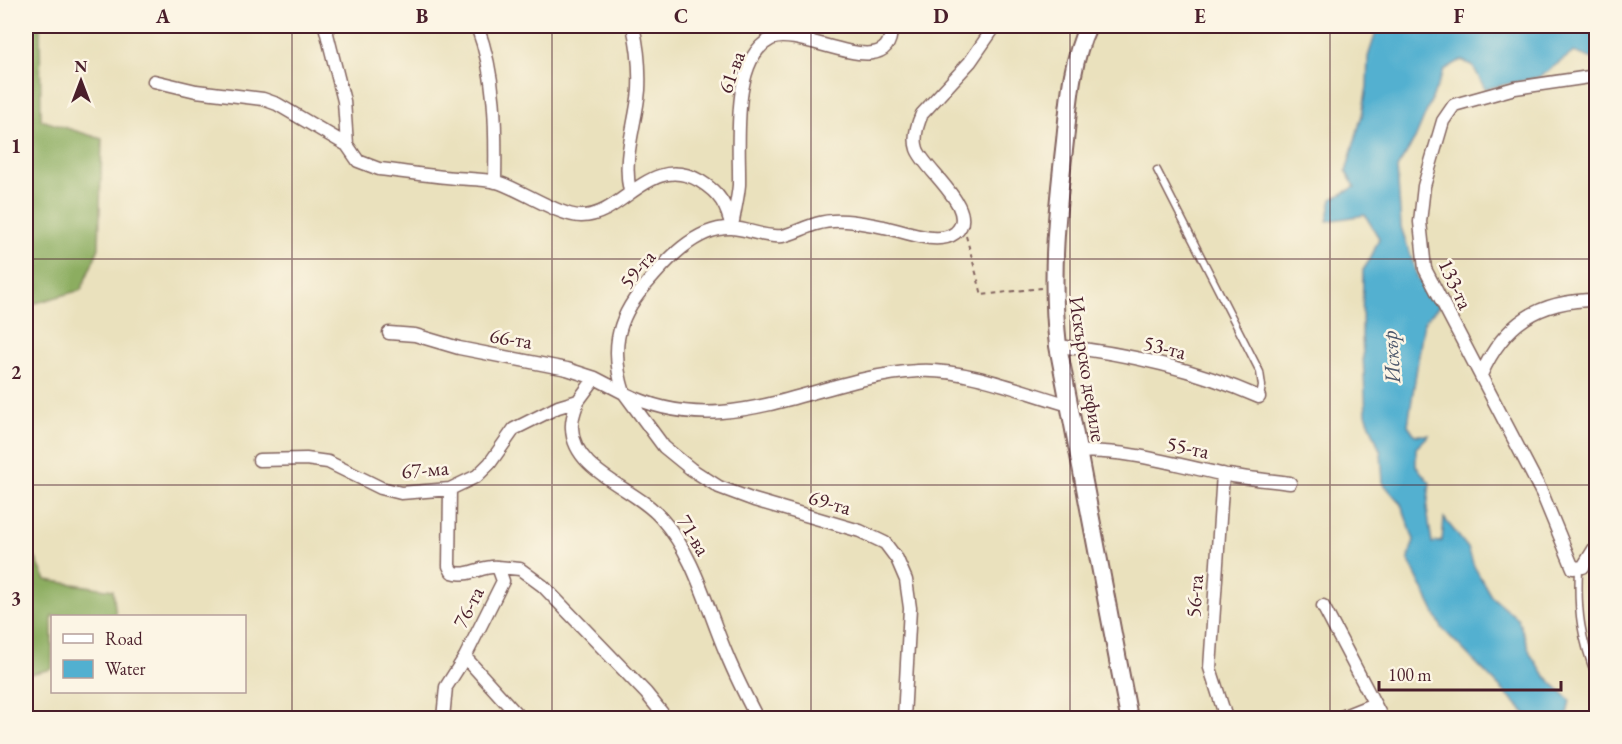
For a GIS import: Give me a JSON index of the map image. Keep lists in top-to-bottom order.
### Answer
{
  "streets": {
    "main road": ["Искърско дефиле"],
    "street": [
      "61-ва",
      "59-та",
      "133-та",
      "66-та",
      "53-та",
      "55-та",
      "67-ма",
      "69-та",
      "71-ва",
      "56-та",
      "76-та"
    ]
  },
  "crossings": [
    ["61-ва", "59-та"],
    ["59-та", "66-та"],
    ["59-та", "69-та"],
    ["66-та", "69-та"],
    ["53-та", "Искърско дефиле"],
    ["Искърско дефиле", "55-та"],
    ["55-та", "56-та"],
    ["67-ма", "71-ва"],
    ["67-ма", "76-та"]
  ],
  "water": ["Искър"],
  "legend": ["Road", "Water"],
  "scale_bar": "100 m",
  "north": "top",
  "grid": {
    "columns": [
      "A",
      "B",
      "C",
      "D",
      "E",
      "F"
    ],
    "rows": ["1", "2", "3"]
  }
}
